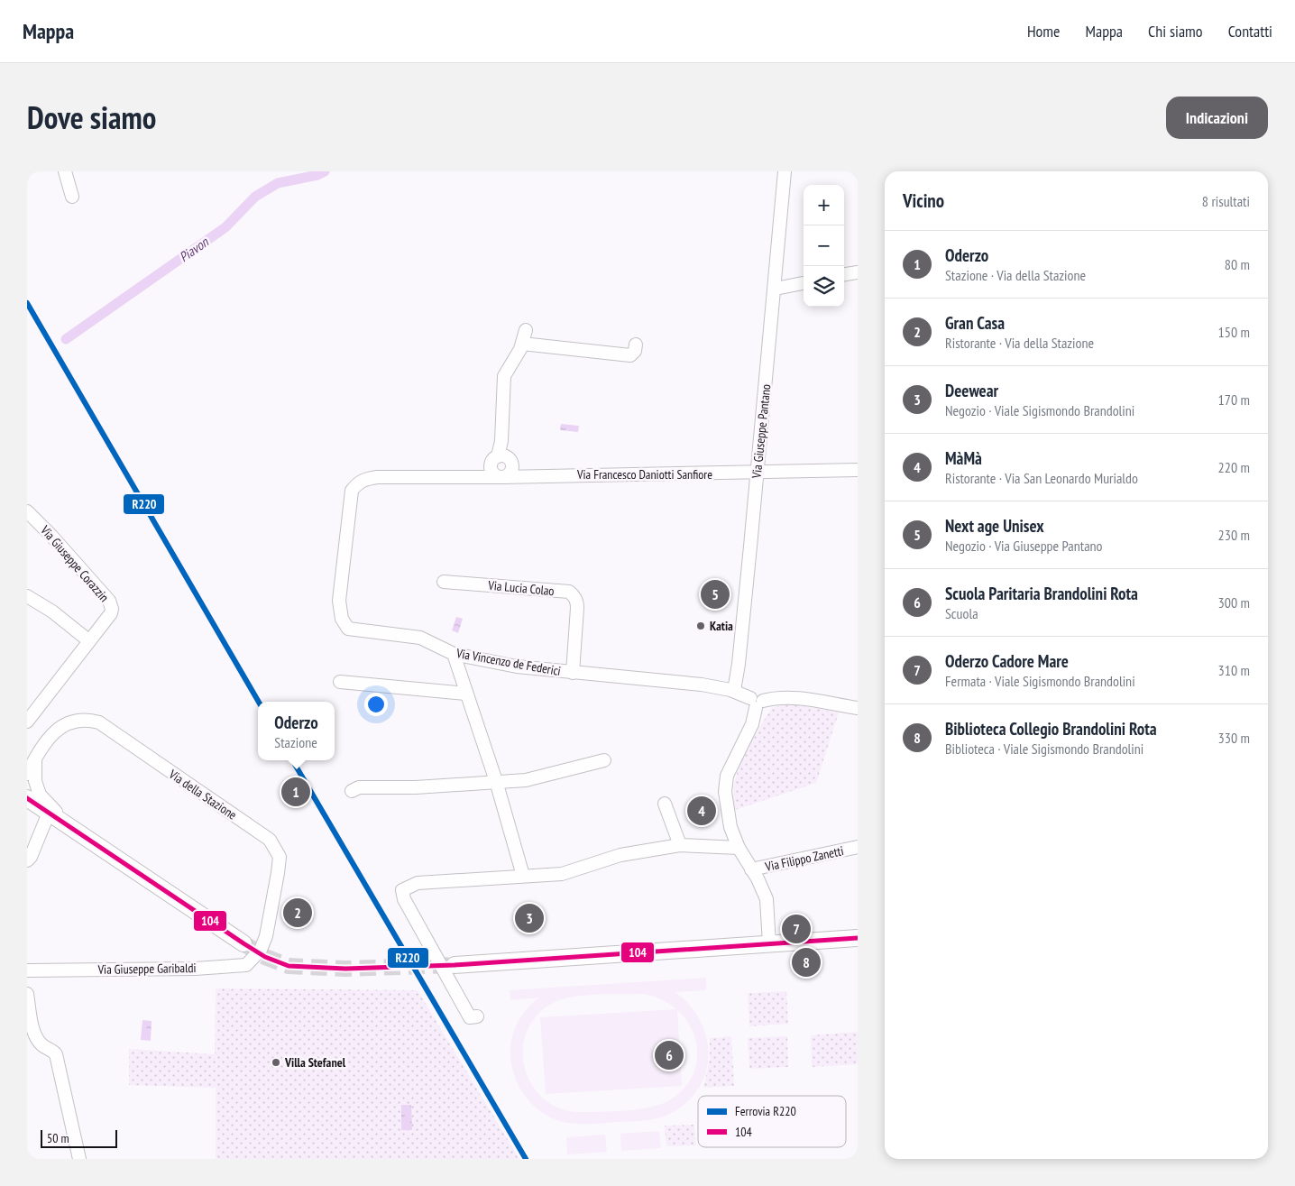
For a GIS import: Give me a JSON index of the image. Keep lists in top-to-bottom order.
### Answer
{
  "streets": {
    "street": [
      "Via Giuseppe Pantano",
      "Via Francesco Daniotti Sanfiore",
      "Via Giuseppe Corazzin",
      "Via Lucia Colao",
      "Via Vincenzo de Federici",
      "Via della Stazione",
      "Via Filippo Zanetti",
      "Via Giuseppe Garibaldi"
    ]
  },
  "crossings": [
    ["Via Giuseppe Pantano", "Via Francesco Daniotti Sanfiore"],
    ["Via Giuseppe Pantano", "Via Vincenzo de Federici"],
    ["Via Francesco Daniotti Sanfiore", "Via Vincenzo de Federici"],
    ["Via Lucia Colao", "Via Vincenzo de Federici"],
    ["Via della Stazione", "Via Giuseppe Garibaldi"]
  ],
  "water": ["Piavon"],
  "places": ["Katia", "Villa Stefanel"],
  "lines": ["rail line R220", "transit line 104"],
  "legend": ["Ferrovia R220", "104"],
  "scale_bar": "50 m",
  "page": {
    "header": "Mappa",
    "nav": [
      "Home",
      "Mappa",
      "Chi siamo",
      "Contatti"
    ],
    "title": "Dove siamo",
    "buttons": "Indicazioni",
    "heading": ["Vicino", "8 risultati"],
    "map_buttons": ["+", "−"],
    "list": [
      {
        "mark": "1",
        "name": "Oderzo",
        "note": "Stazione · Via della Stazione",
        "value": "80 m"
      },
      {
        "mark": "2",
        "name": "Gran Casa",
        "note": "Ristorante · Via della Stazione",
        "value": "150 m"
      },
      {
        "mark": "3",
        "name": "Deewear",
        "note": "Negozio · Viale Sigismondo Brandolini",
        "value": "170 m"
      },
      {
        "mark": "4",
        "name": "MàMà",
        "note": "Ristorante · Via San Leonardo Murialdo",
        "value": "220 m"
      },
      {
        "mark": "5",
        "name": "Next age Unisex",
        "note": "Negozio · Via Giuseppe Pantano",
        "value": "230 m"
      },
      {
        "mark": "6",
        "name": "Scuola Paritaria Brandolini Rota",
        "note": "Scuola",
        "value": "300 m"
      },
      {
        "mark": "7",
        "name": "Oderzo Cadore Mare",
        "note": "Fermata · Viale Sigismondo Brandolini",
        "value": "310 m"
      },
      {
        "mark": "8",
        "name": "Biblioteca Collegio Brandolini Rota",
        "note": "Biblioteca · Viale Sigismondo Brandolini",
        "value": "330 m"
      }
    ],
    "pins": [
      "5",
      "1",
      "4",
      "2",
      "3",
      "7",
      "8",
      "6"
    ],
    "popup": ["Oderzo", "Stazione"],
    "scale": "50 m"
  }
}
